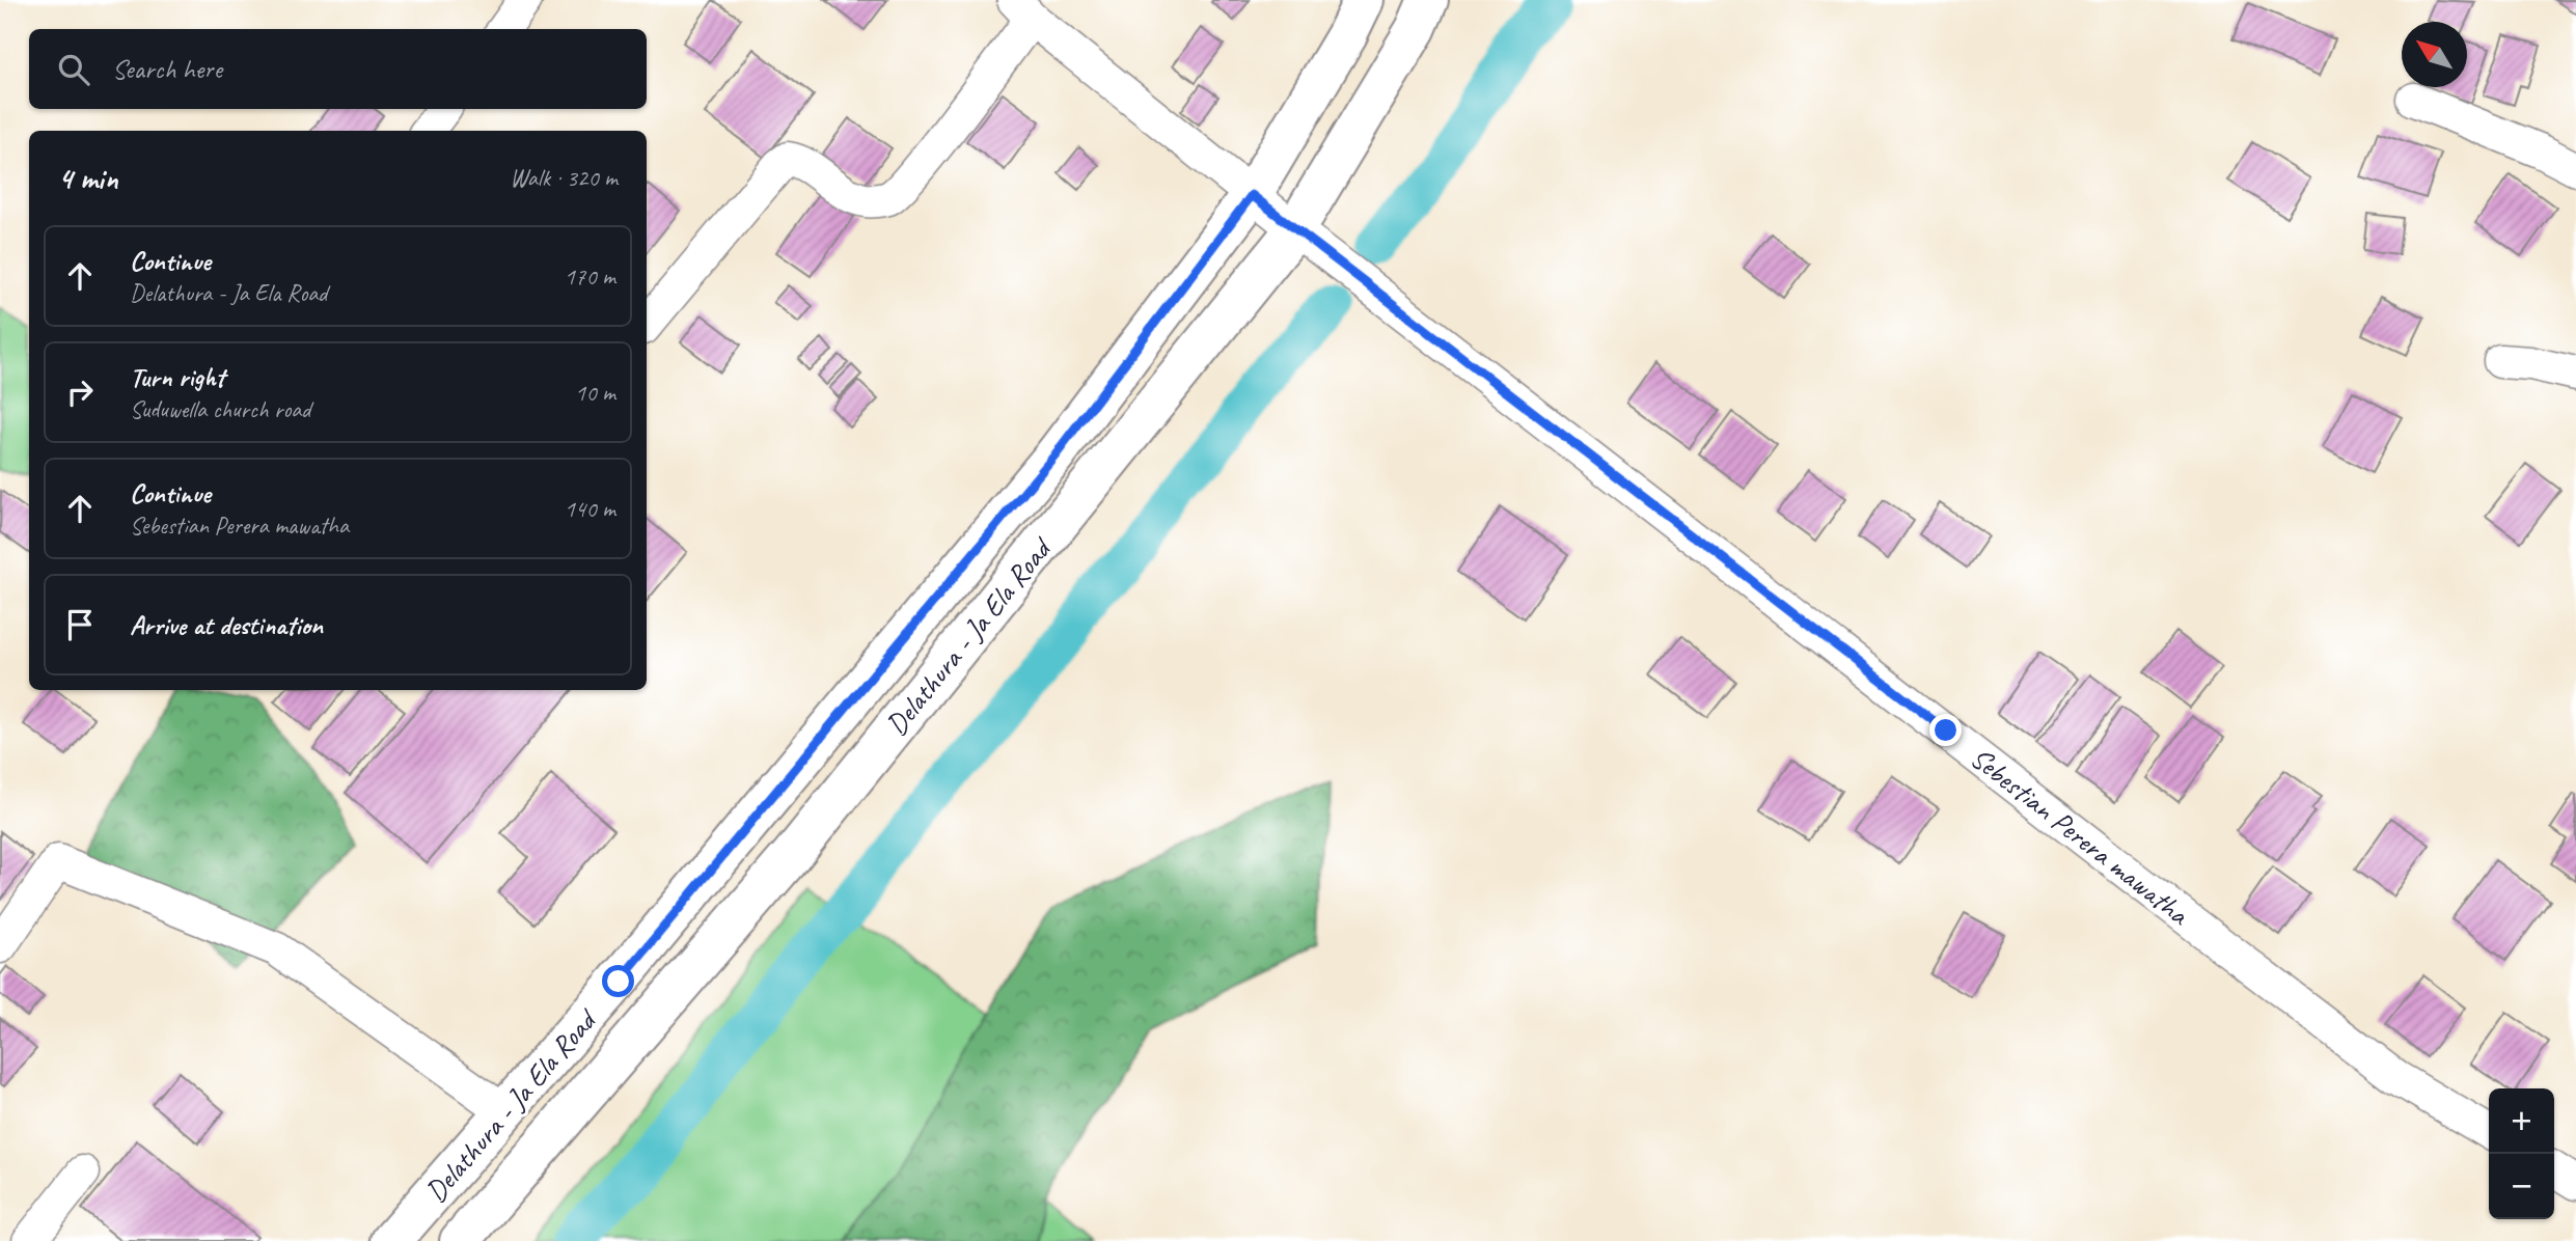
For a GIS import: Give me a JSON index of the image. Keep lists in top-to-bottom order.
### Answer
{
  "streets": {
    "main road": ["Delathura - Ja Ela Road"],
    "street": ["Sebestian Perera mawatha"]
  },
  "crossings": [
    ["Delathura - Ja Ela Road", "Sebestian Perera mawatha"]
  ],
  "north": "top left",
  "page": {
    "search": "Search here",
    "heading": ["4 min", "Walk · 320 m"],
    "list": [
      ["Continue", "Delathura - Ja Ela Road", "170 m"],
      ["Turn right", "Suduwella church road", "10 m"],
      ["Continue", "Sebestian Perera mawatha", "140 m"],
      "Arrive at destination"
    ],
    "map_buttons": ["+", "−"]
  }
}
